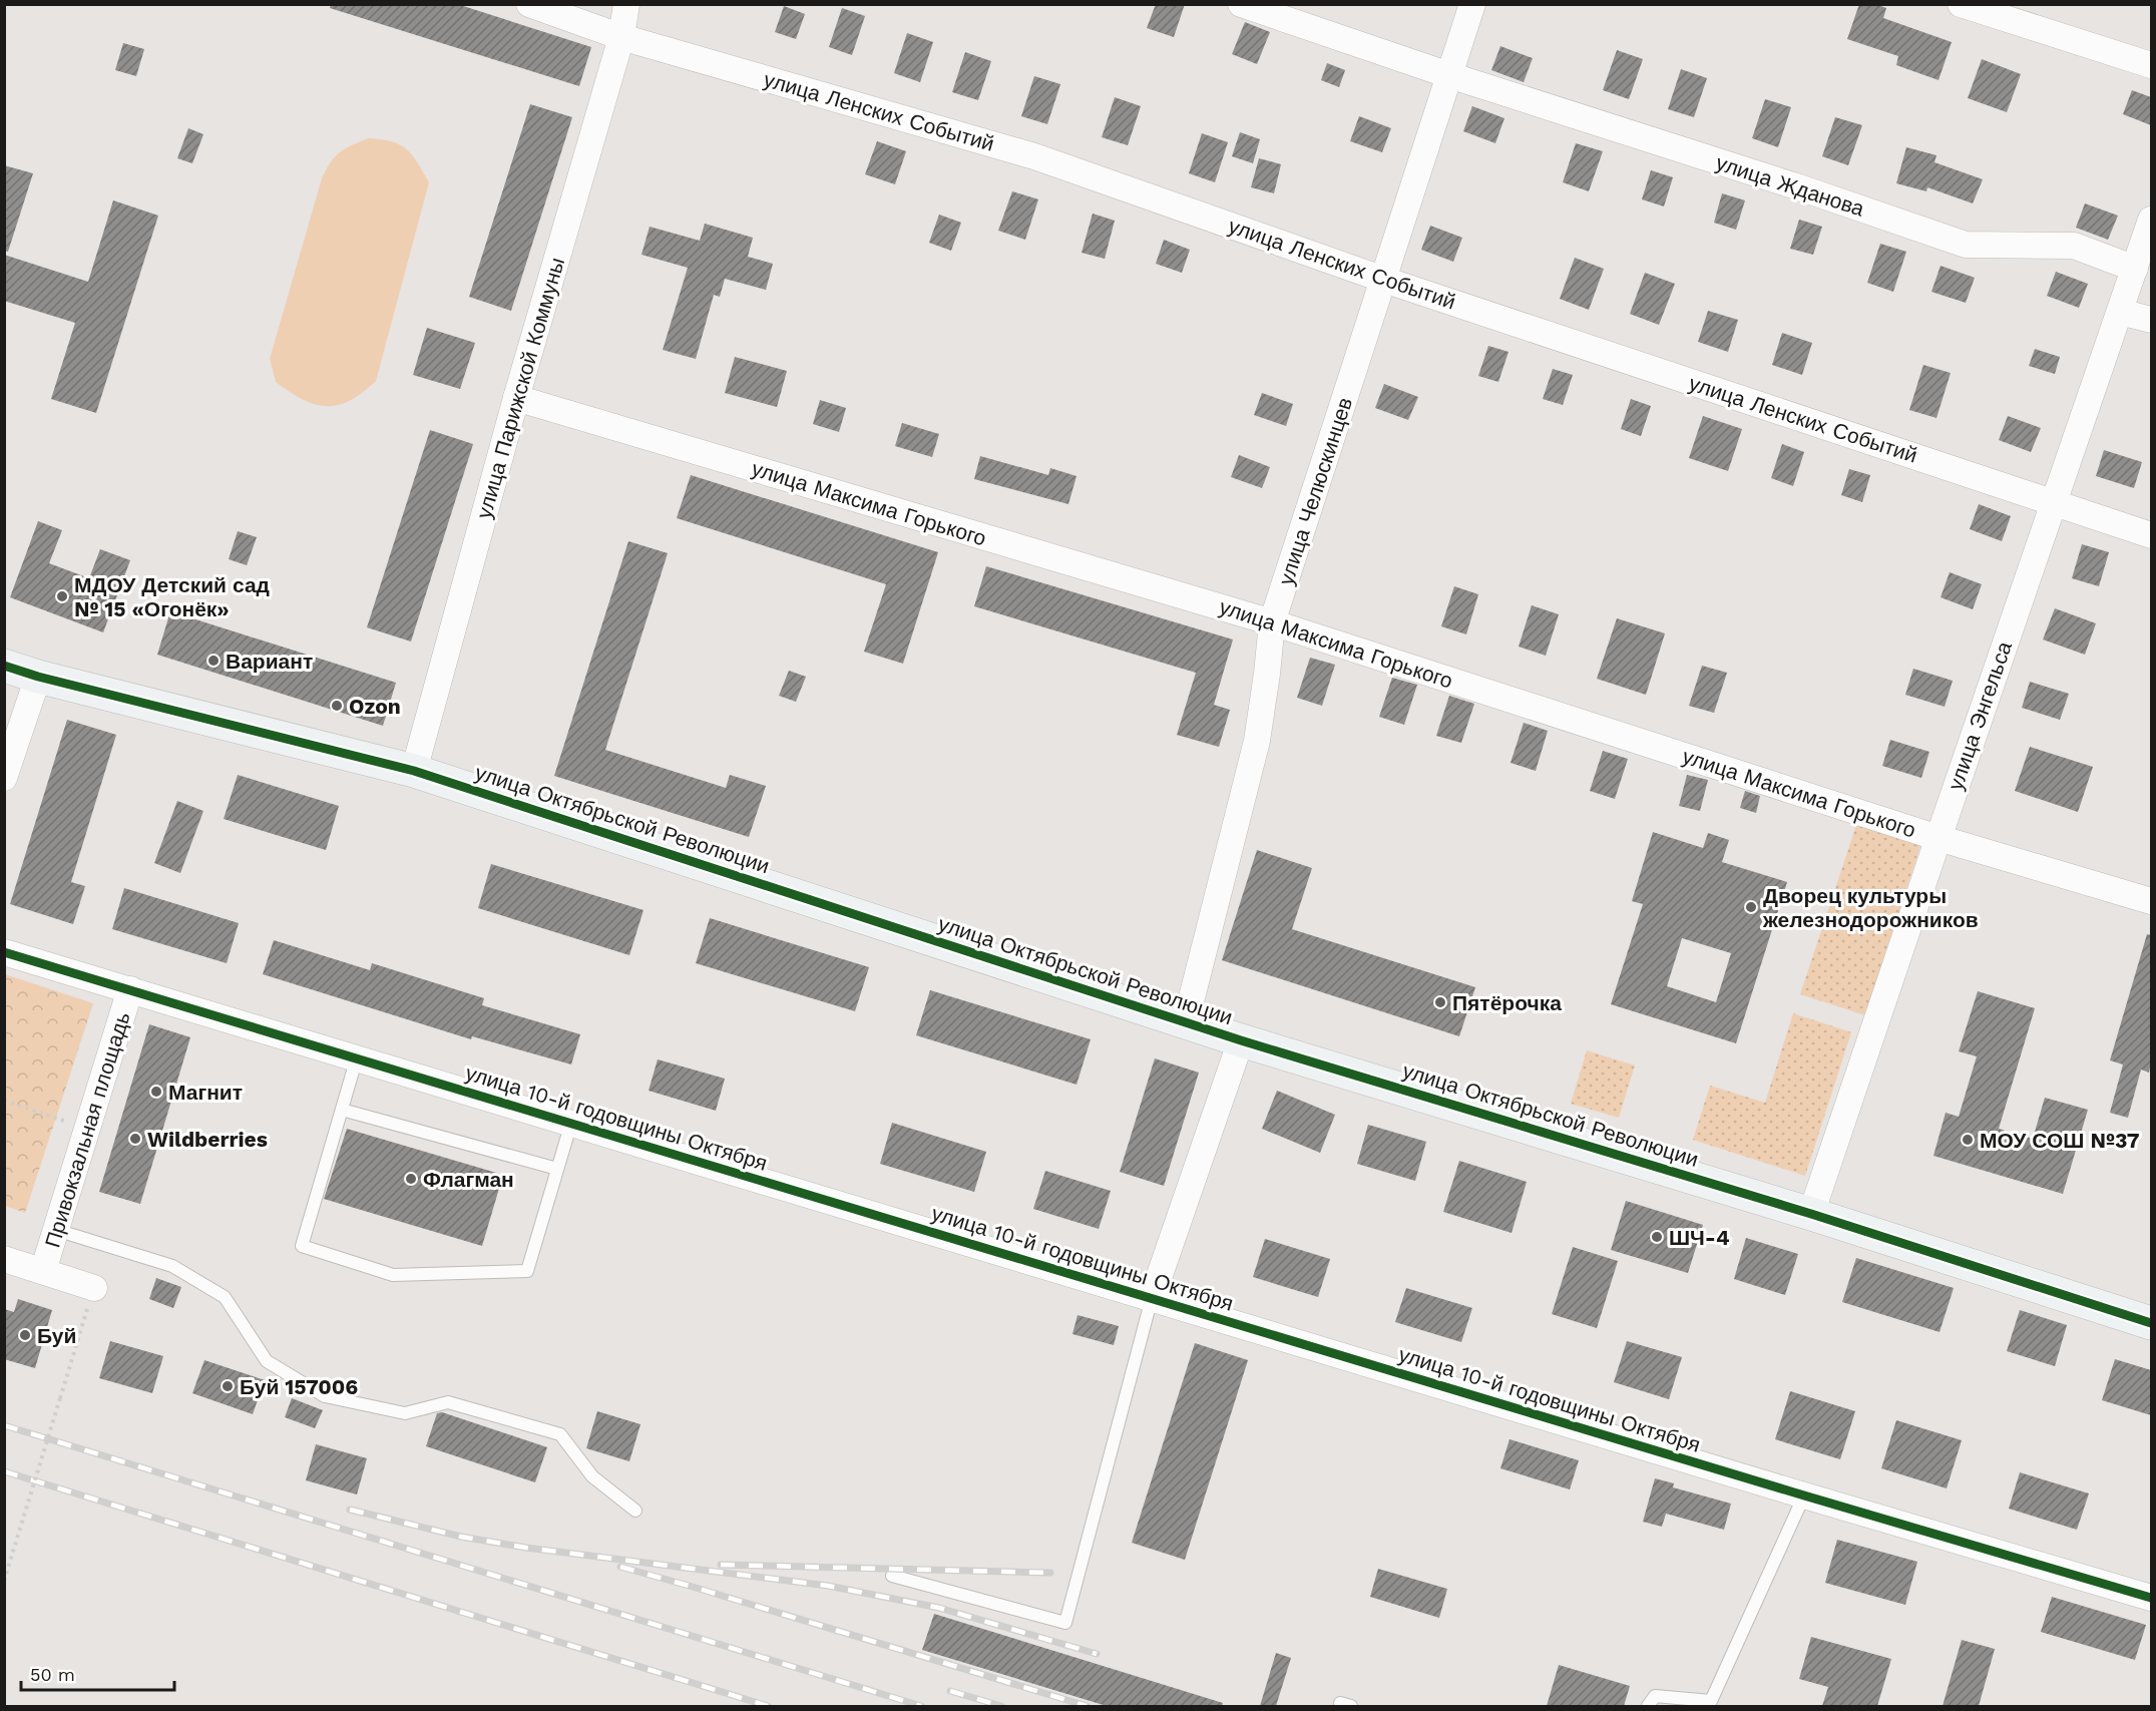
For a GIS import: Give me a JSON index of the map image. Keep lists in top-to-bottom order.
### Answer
{
  "streets": {
    "street": [
      "улица Ленских Событий",
      "улица Жданова",
      "улица Парижской Коммуны",
      "улица Челюскинцев",
      "улица Максима Горького",
      "улица Энгельса",
      "улица Октябрьской Революции",
      "улица 10-й годовщины Октября",
      "Привокзальная площадь"
    ]
  },
  "crossings": [
    ["улица Ленских Событий", "улица Парижской Коммуны"],
    ["улица Ленских Событий", "улица Челюскинцев"],
    ["улица Ленских Событий", "улица Энгельса"],
    ["улица Жданова", "улица Челюскинцев"],
    ["улица Жданова", "улица Энгельса"],
    ["улица Парижской Коммуны", "улица Максима Горького"],
    ["улица Парижской Коммуны", "улица Октябрьской Революции"],
    ["улица Челюскинцев", "улица Максима Горького"],
    ["улица Челюскинцев", "улица Октябрьской Революции"],
    ["улица Максима Горького", "улица Энгельса"],
    ["улица Энгельса", "улица Октябрьской Революции"],
    ["улица 10-й годовщины Октября", "Привокзальная площадь"]
  ],
  "places": [
    "МДОУ Детский сад № 15 «Огонёк»",
    "Вариант",
    "Ozon",
    "Дворец культуры железнодорожников",
    "Пятёрочка",
    "Магнит",
    "Wildberries",
    "МОУ СОШ №37",
    "Флагман",
    "ШЧ-4",
    "Буй",
    "Буй 157006"
  ],
  "scale_bar": "50 m"
}
